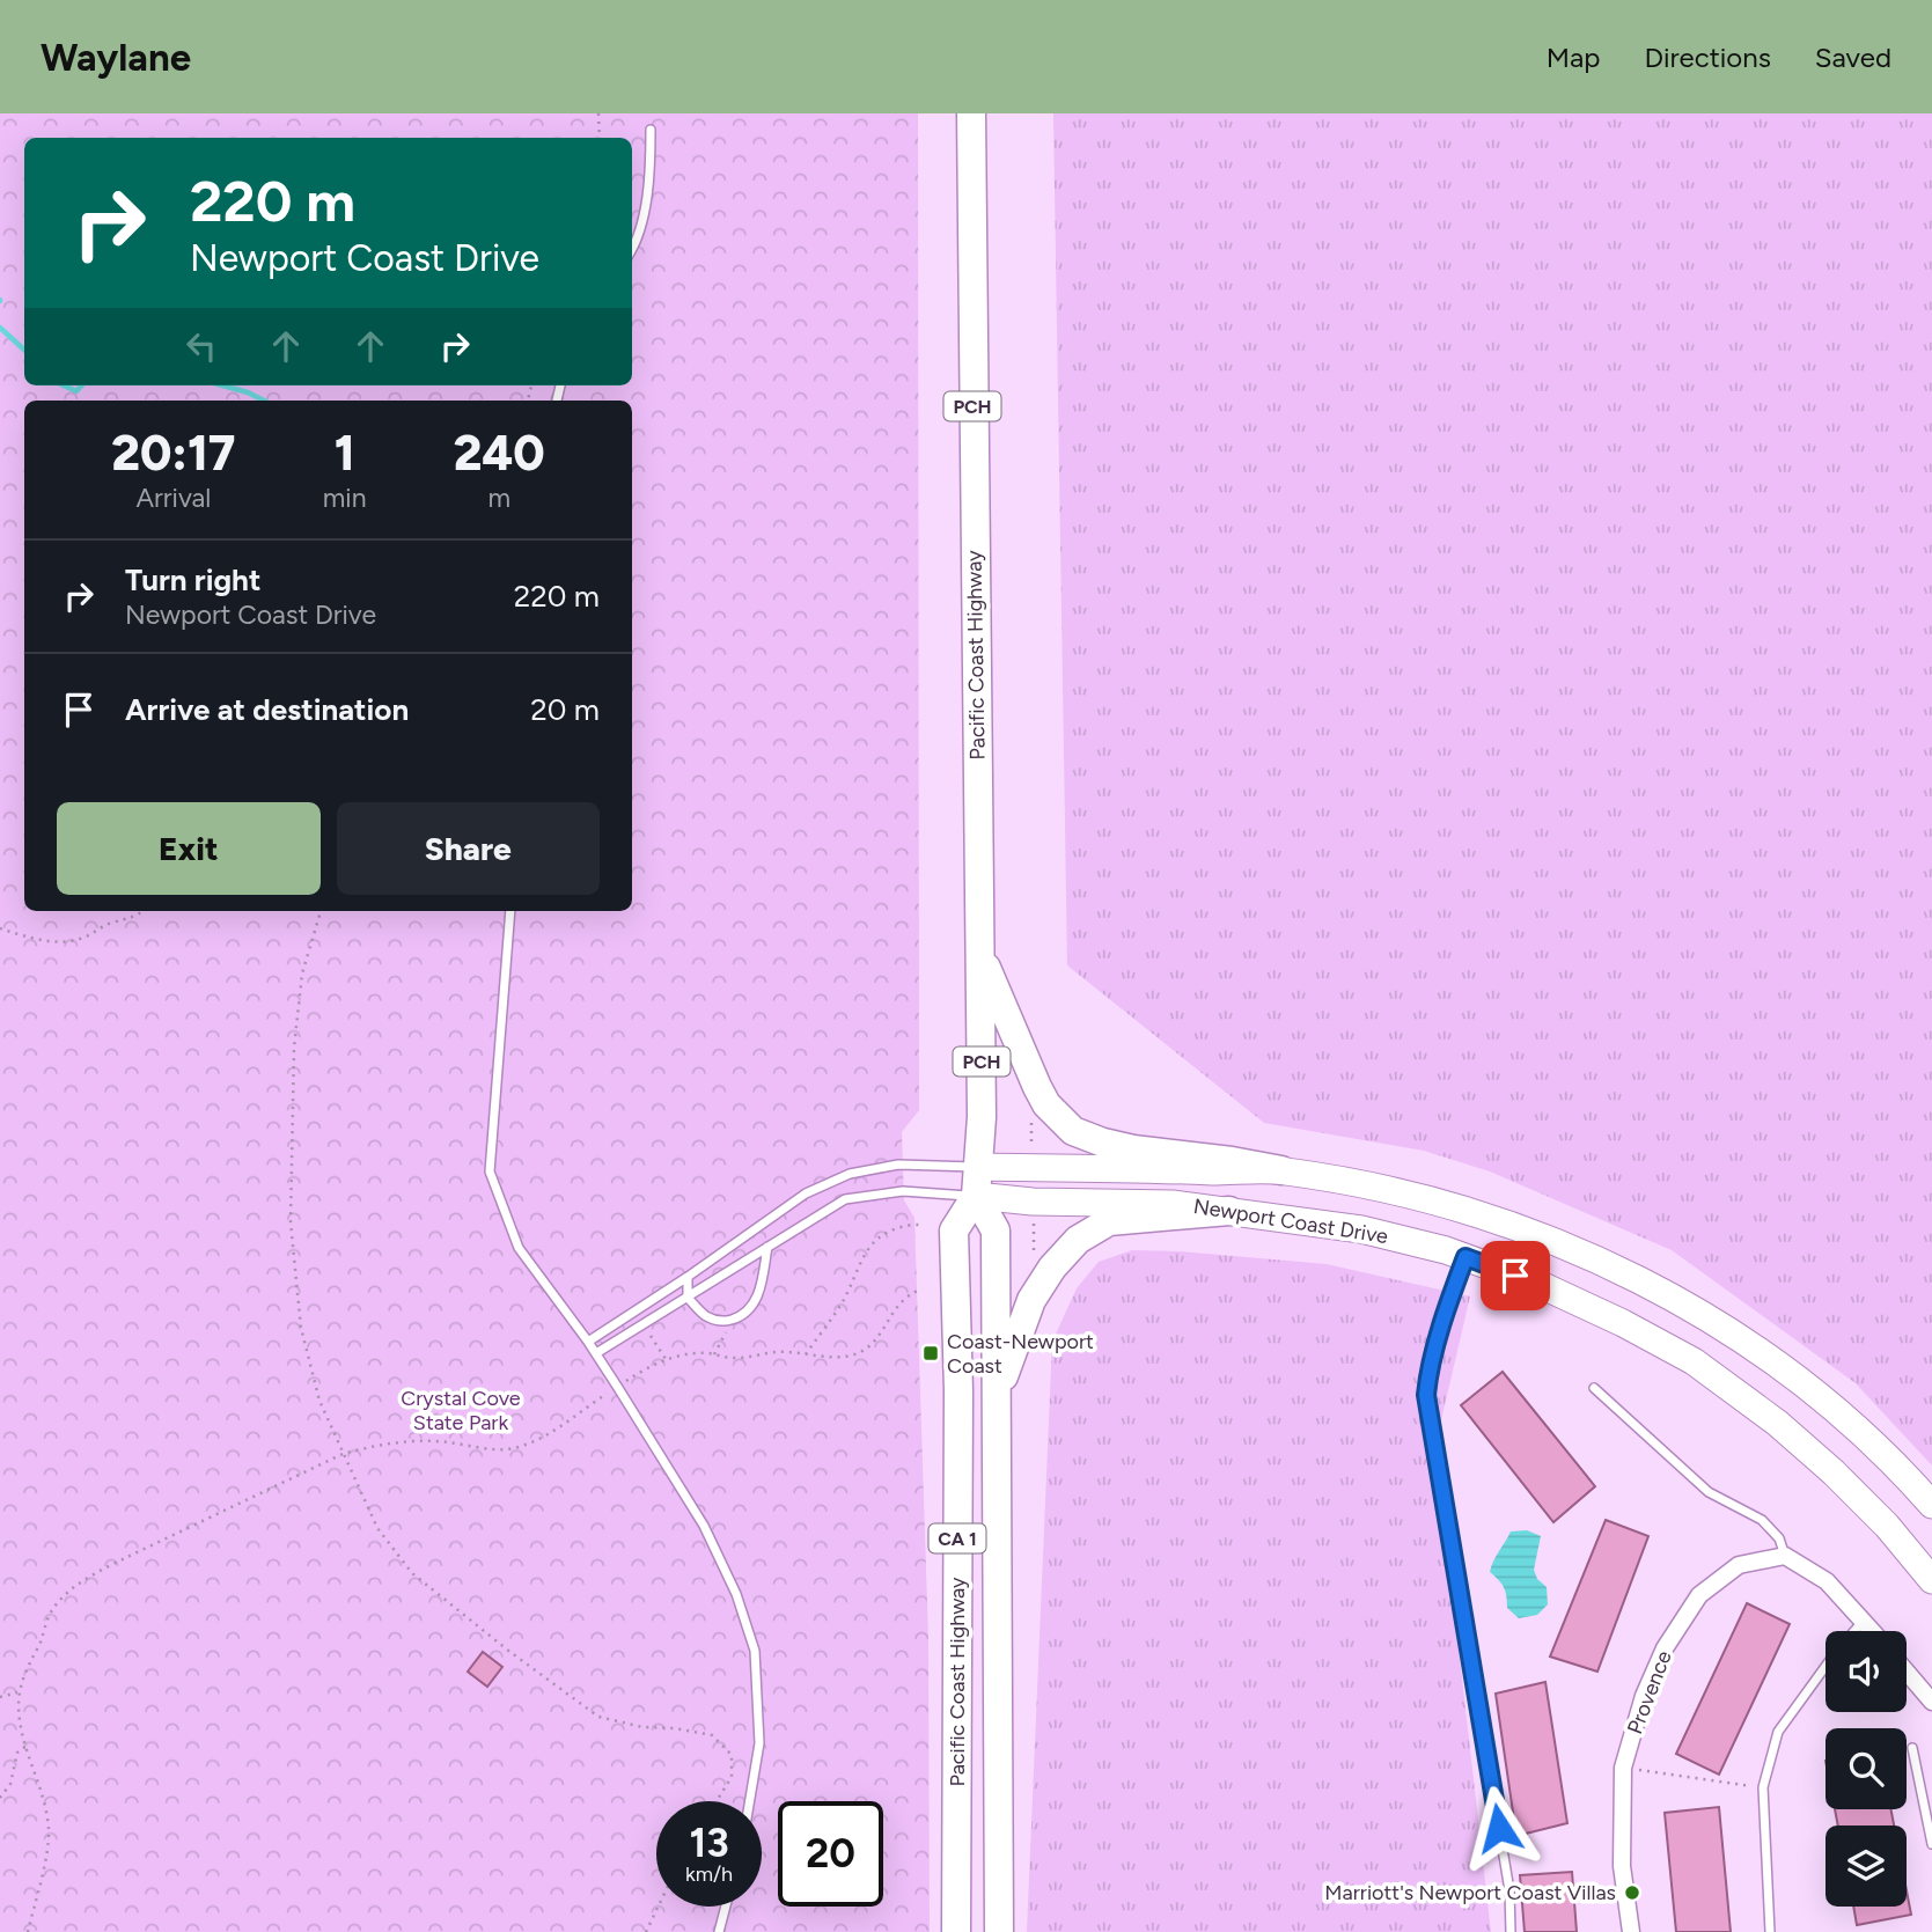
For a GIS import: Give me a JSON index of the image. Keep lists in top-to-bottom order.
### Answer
{
  "streets": {
    "highway": ["PCH", "Pacific Coast Highway", "CA 1"],
    "main road": ["Newport Coast Drive"],
    "street": ["Provence"]
  },
  "crossings": [
    ["Pacific Coast Highway", "Newport Coast Drive"]
  ],
  "parks": ["Crystal Cove State Park"],
  "places": {
    "transit": ["Coast-Newport Coast"],
    "other": ["Marriott's Newport Coast Villas"]
  },
  "page": {
    "header": "Waylane",
    "nav": ["Map", "Directions", "Saved"],
    "turn": ["220 m", "Newport Coast Drive"],
    "eta": [
      "20:17",
      "Arrival",
      "1",
      "min",
      "240",
      "m"
    ],
    "list": [
      {
        "name": "Turn right",
        "note": "Newport Coast Drive",
        "value": "220 m"
      },
      {
        "name": "Arrive at destination",
        "value": "20 m"
      }
    ],
    "buttons": ["Exit", "Share"],
    "speed": "13 km/h",
    "limit": "20"
  }
}
